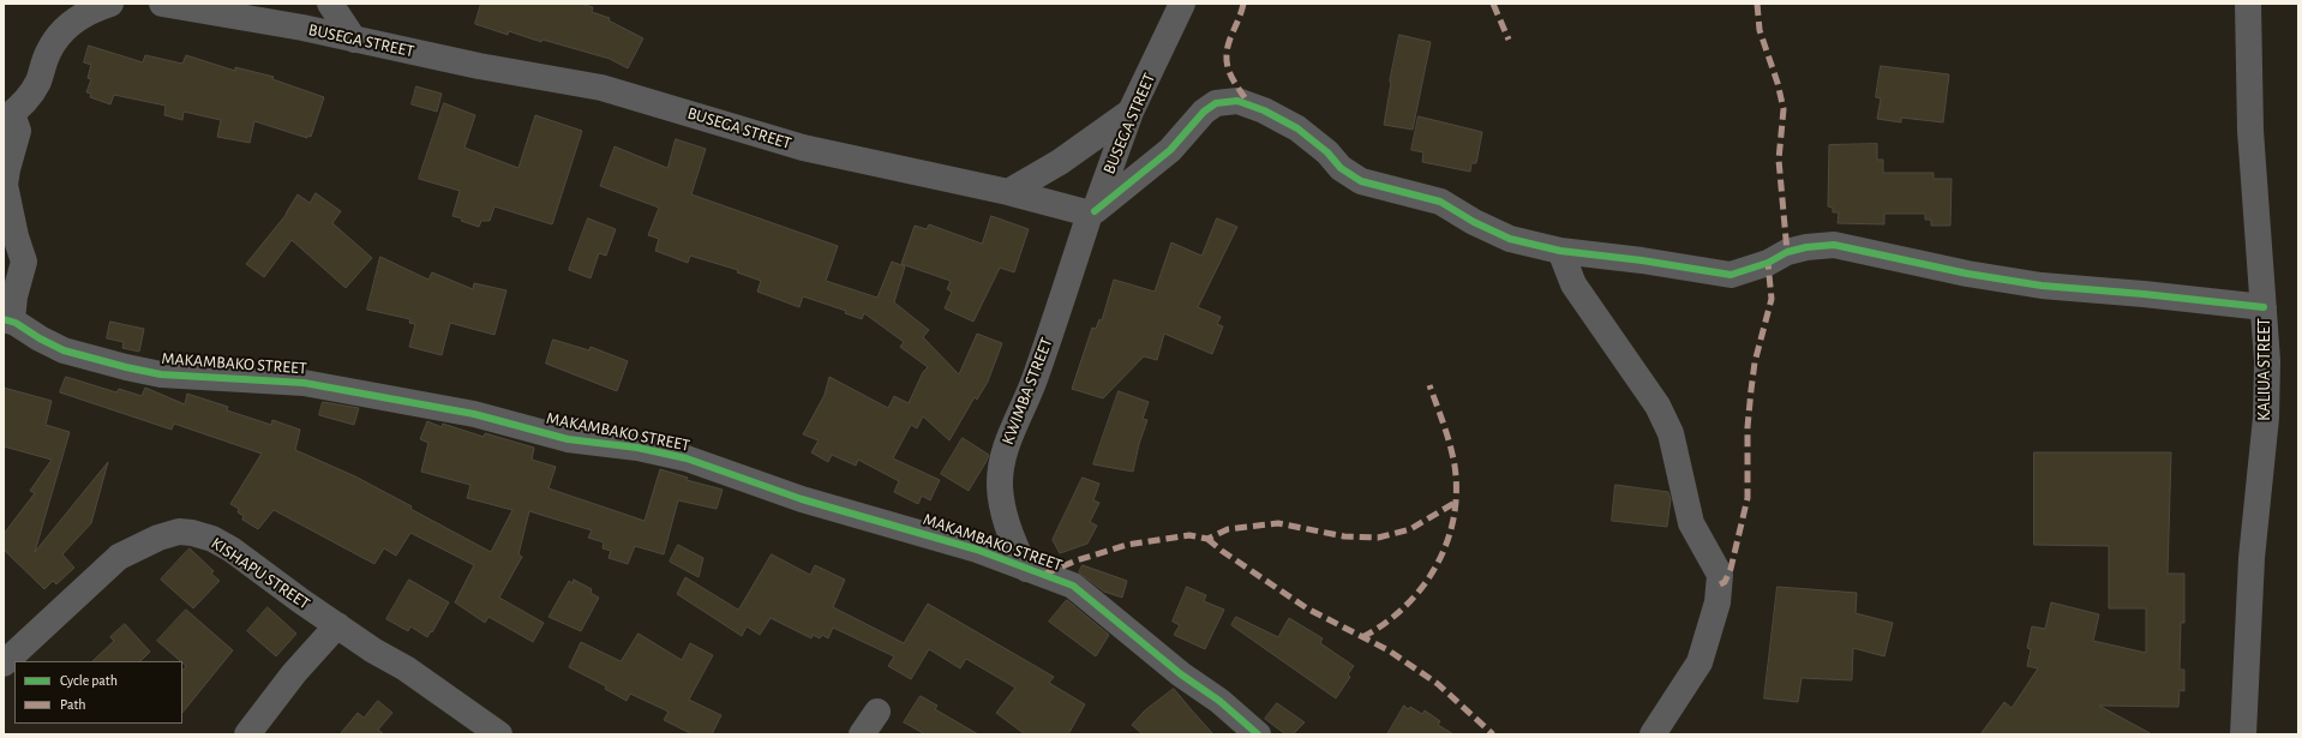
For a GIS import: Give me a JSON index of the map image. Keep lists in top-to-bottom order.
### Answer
{
  "streets": {
    "street": [
      "BUSEGA STREET",
      "MAKAMBAKO STREET",
      "KALIUA STREET",
      "KWIMBA STREET",
      "KISHAPU STREET"
    ]
  },
  "crossings": [
    ["BUSEGA STREET", "KWIMBA STREET"],
    ["MAKAMBAKO STREET", "KWIMBA STREET"]
  ],
  "legend": ["Cycle path", "Path"]
}
